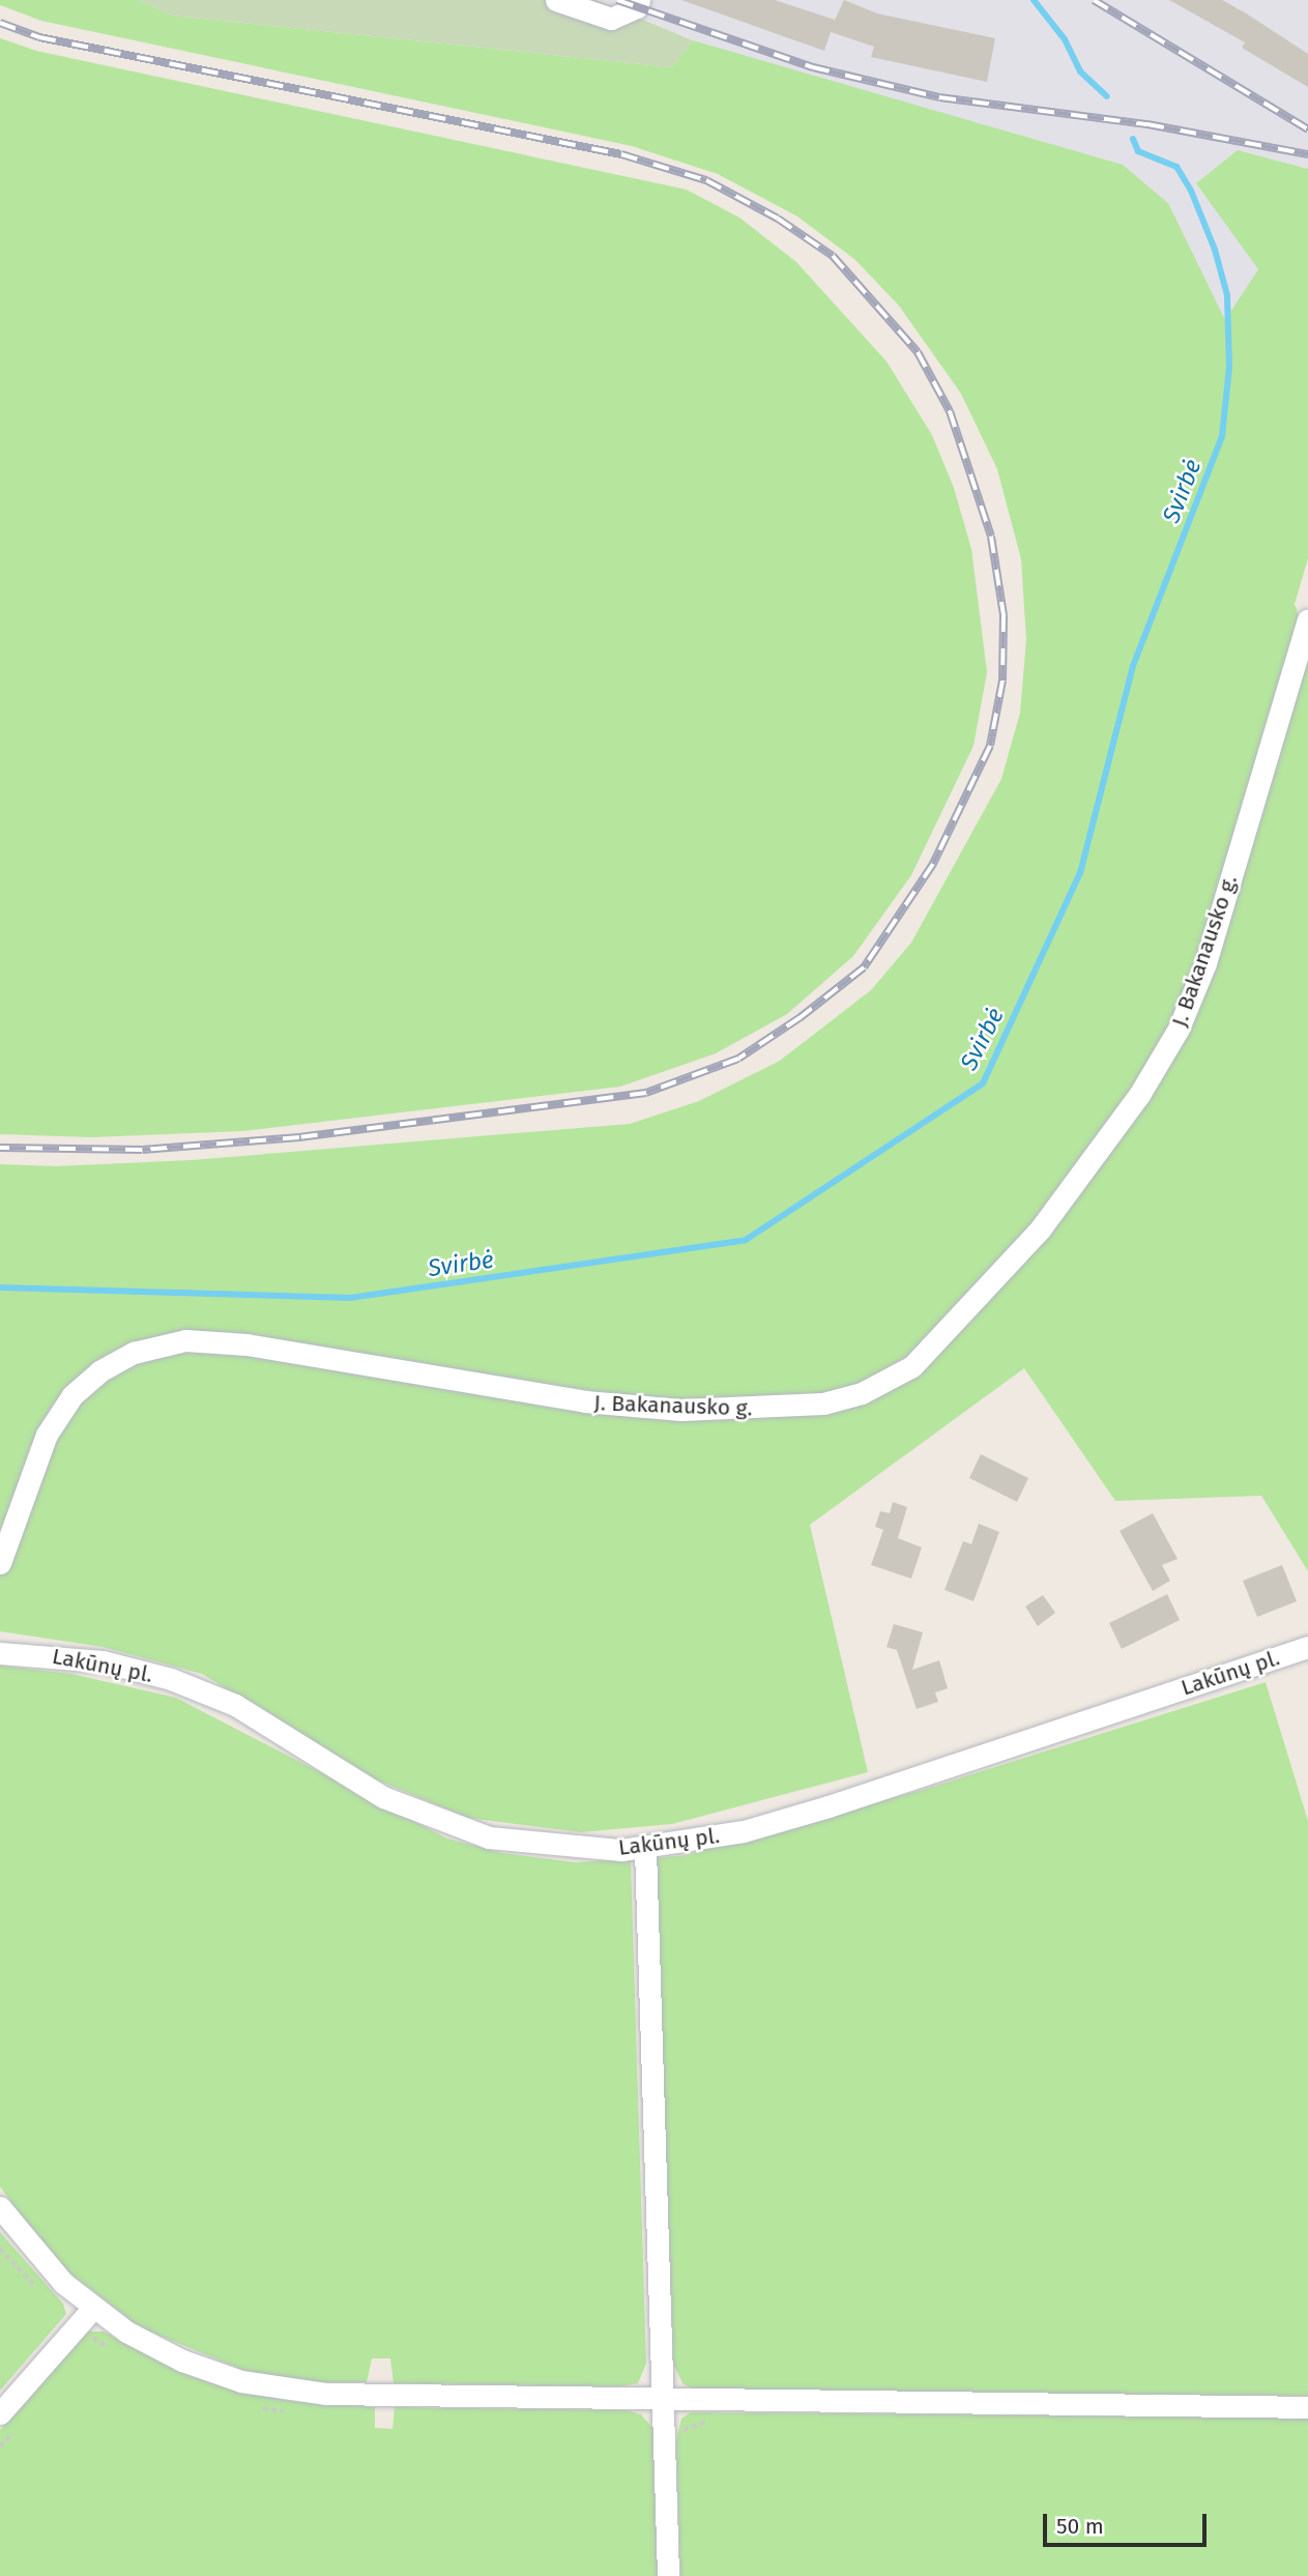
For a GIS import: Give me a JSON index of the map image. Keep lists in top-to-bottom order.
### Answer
{
  "streets": {
    "street": ["J. Bakanausko g.", "Lakūnų pl."]
  },
  "water": ["Svirbė"],
  "scale_bar": "50 m"
}
